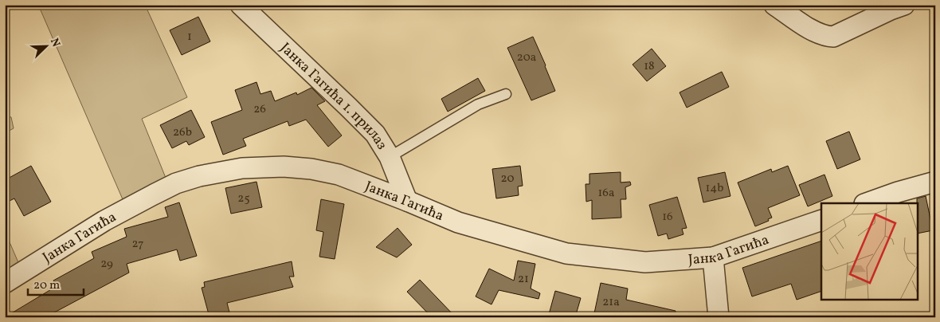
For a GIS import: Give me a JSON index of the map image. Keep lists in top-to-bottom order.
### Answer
{
  "streets": {
    "street": ["Јанка Гагића 1. прилаз", "Јанка Гагића"]
  },
  "crossings": [
    ["Јанка Гагића 1. прилаз", "Јанка Гагића"]
  ],
  "house_numbers": [
    "1",
    "20a",
    "18",
    "26",
    "26b",
    "20",
    "14b",
    "16a",
    "25",
    "16",
    "27",
    "29",
    "21",
    "21a"
  ],
  "scale_bar": "20 m",
  "north": "top right"
}
